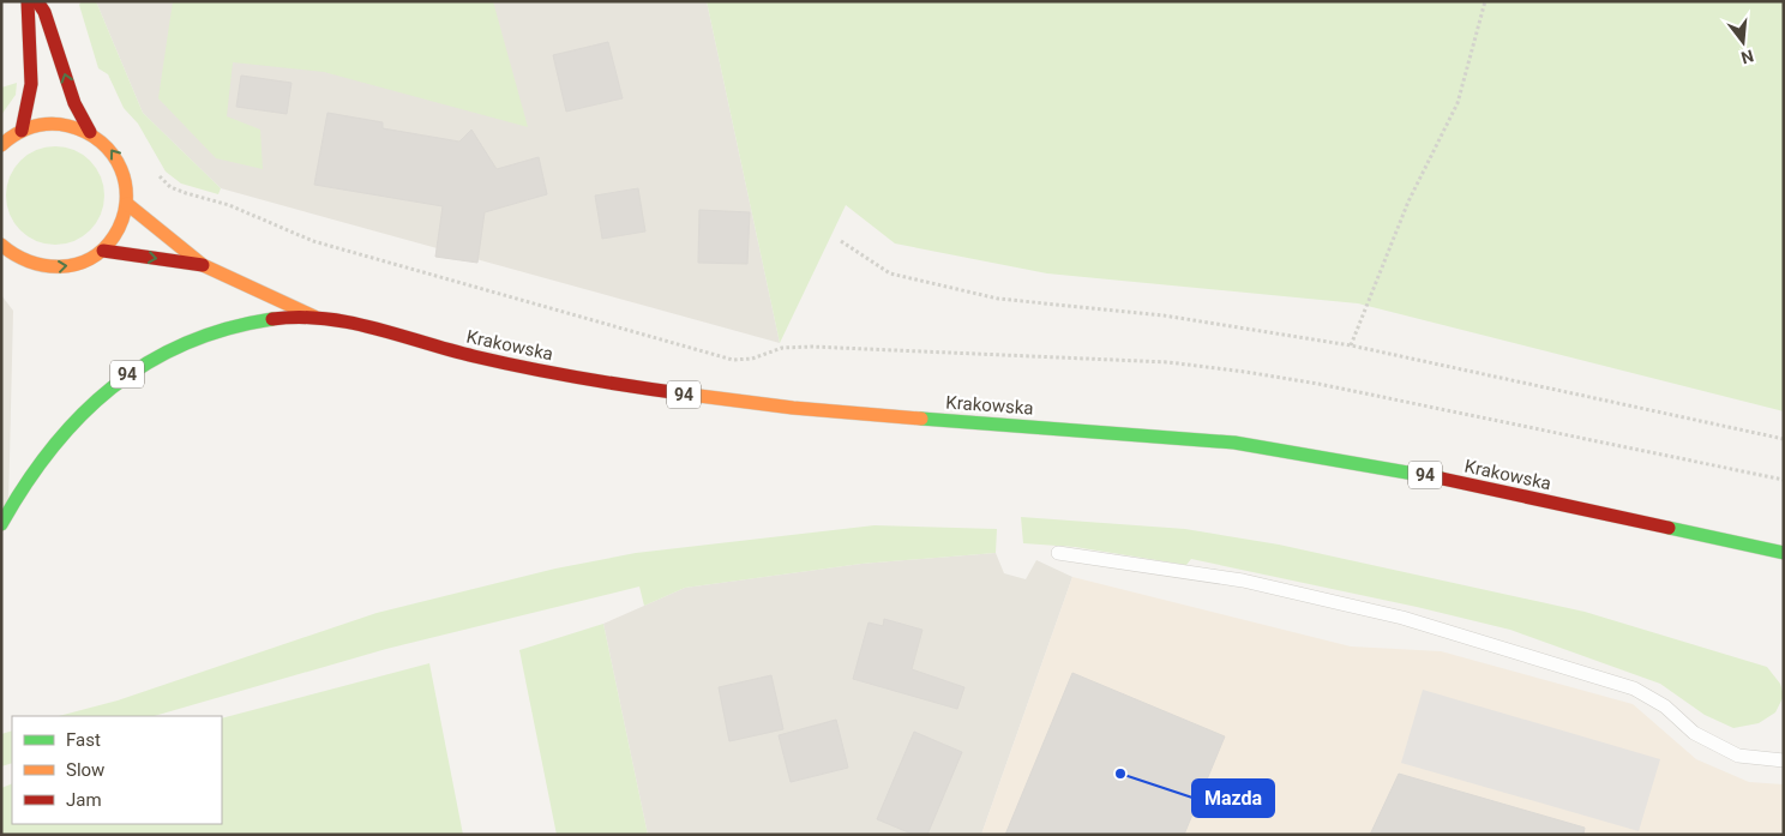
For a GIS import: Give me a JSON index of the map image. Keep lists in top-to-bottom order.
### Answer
{
  "streets": {
    "main road": ["Krakowska", "94"]
  },
  "crossings": [
    ["Krakowska", "94"]
  ],
  "places": ["Mazda"],
  "legend": ["Fast", "Slow", "Jam"],
  "north": "bottom"
}
